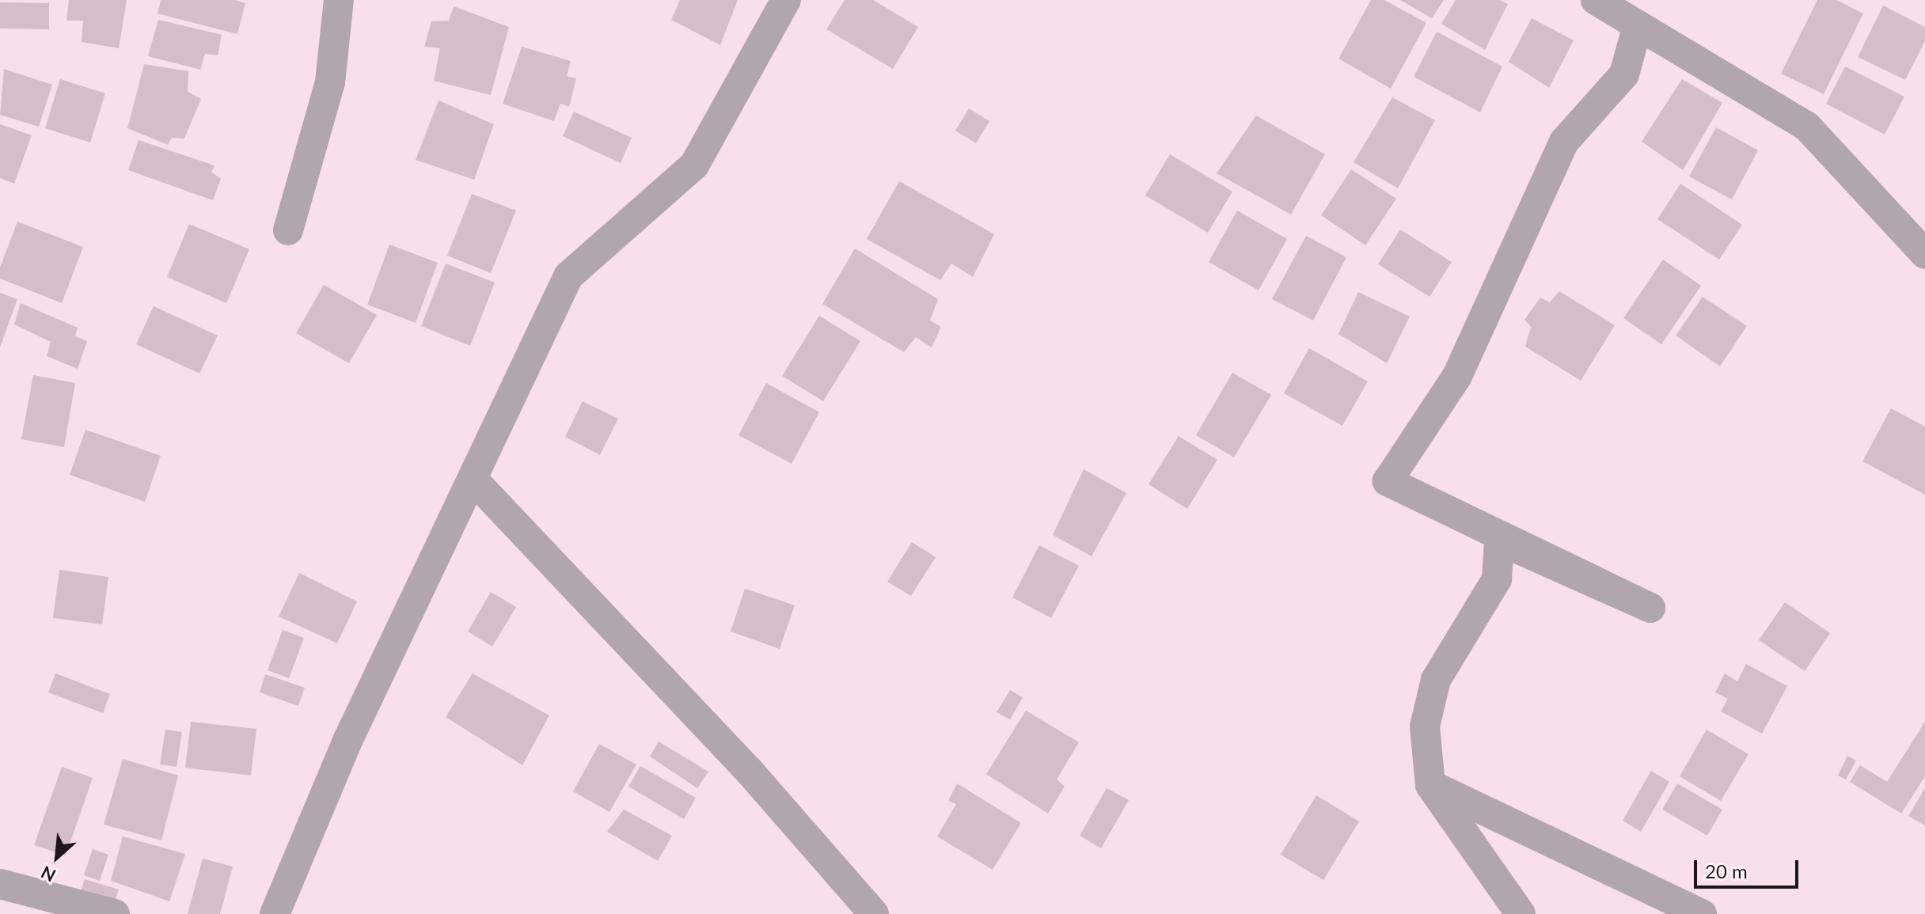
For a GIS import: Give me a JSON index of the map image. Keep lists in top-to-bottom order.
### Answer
{
  "scale_bar": "20 m",
  "north": "bottom left"
}
